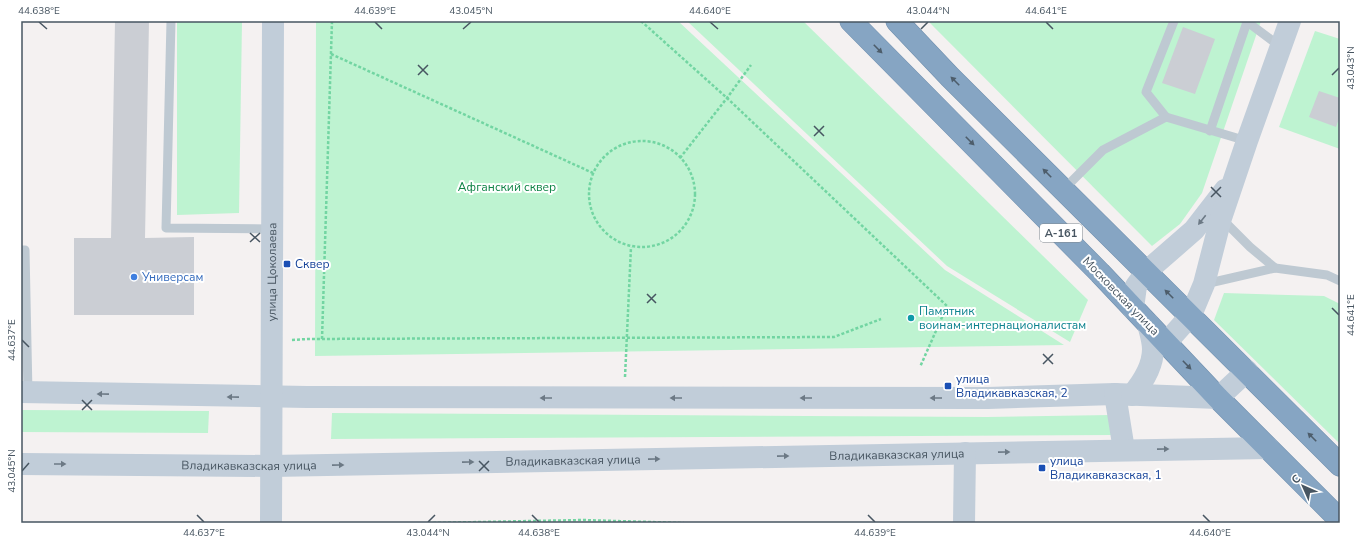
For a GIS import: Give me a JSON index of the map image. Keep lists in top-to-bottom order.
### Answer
{
  "streets": {
    "highway": ["А-161", "Московская улица"],
    "main road": ["улица Цоколаева", "Владикавказская улица"]
  },
  "crossings": [
    ["улица Цоколаева", "Владикавказская улица"],
    ["Московская улица", "Владикавказская улица"]
  ],
  "parks": ["Афганский сквер"],
  "places": {
    "transit": ["Сквер", "улица Владикавказская, 2", "улица Владикавказская, 1"],
    "other": ["Универсам", "Памятник воинам-интернационалистам"]
  },
  "north": "top left",
  "coordinates": [
    "44.638°E",
    "44.639°E",
    "43.045°N",
    "44.640°E",
    "43.044°N",
    "44.641°E",
    "43.043°N",
    "44.637°E"
  ]
}
